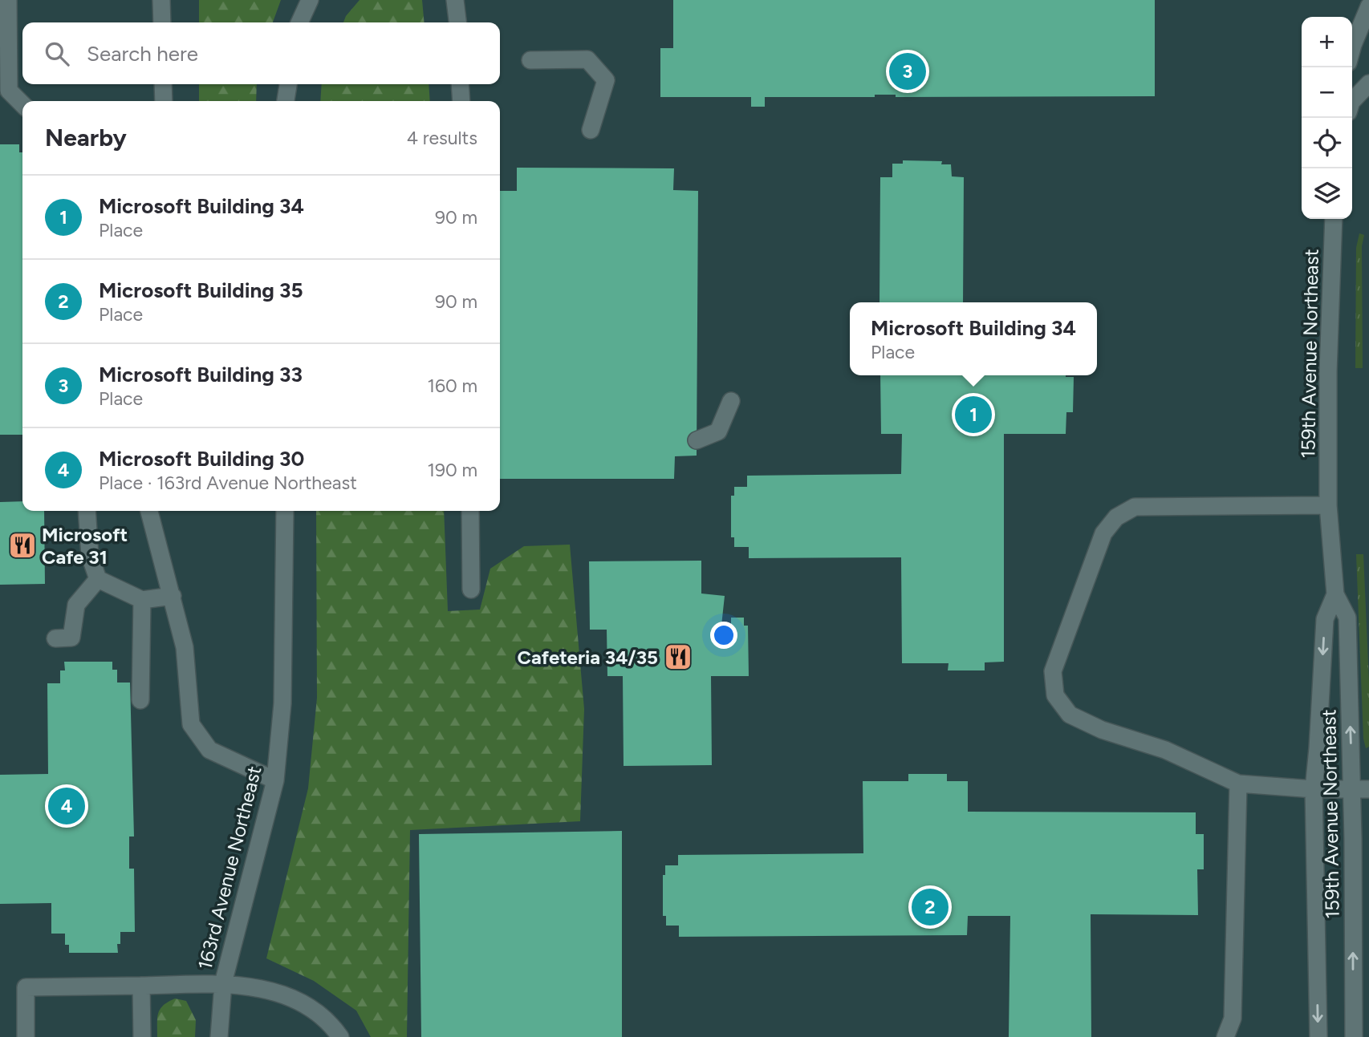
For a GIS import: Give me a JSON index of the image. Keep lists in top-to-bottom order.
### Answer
{
  "streets": {
    "street": ["159th Avenue Northeast", "163rd Avenue Northeast"]
  },
  "places": {
    "restaurant": ["Microsoft Cafe 31", "Cafeteria 34/35"]
  },
  "page": {
    "map_buttons": ["+", "−"],
    "search": "Search here",
    "pins": [
      "3",
      "1",
      "4",
      "2"
    ],
    "heading": ["Nearby", "4 results"],
    "list": [
      {
        "mark": "1",
        "name": "Microsoft Building 34",
        "note": "Place",
        "value": "90 m"
      },
      {
        "mark": "2",
        "name": "Microsoft Building 35",
        "note": "Place",
        "value": "90 m"
      },
      {
        "mark": "3",
        "name": "Microsoft Building 33",
        "note": "Place",
        "value": "160 m"
      },
      {
        "mark": "4",
        "name": "Microsoft Building 30",
        "note": "Place · 163rd Avenue Northeast",
        "value": "190 m"
      }
    ],
    "popup": ["Microsoft Building 34", "Place"]
  }
}
